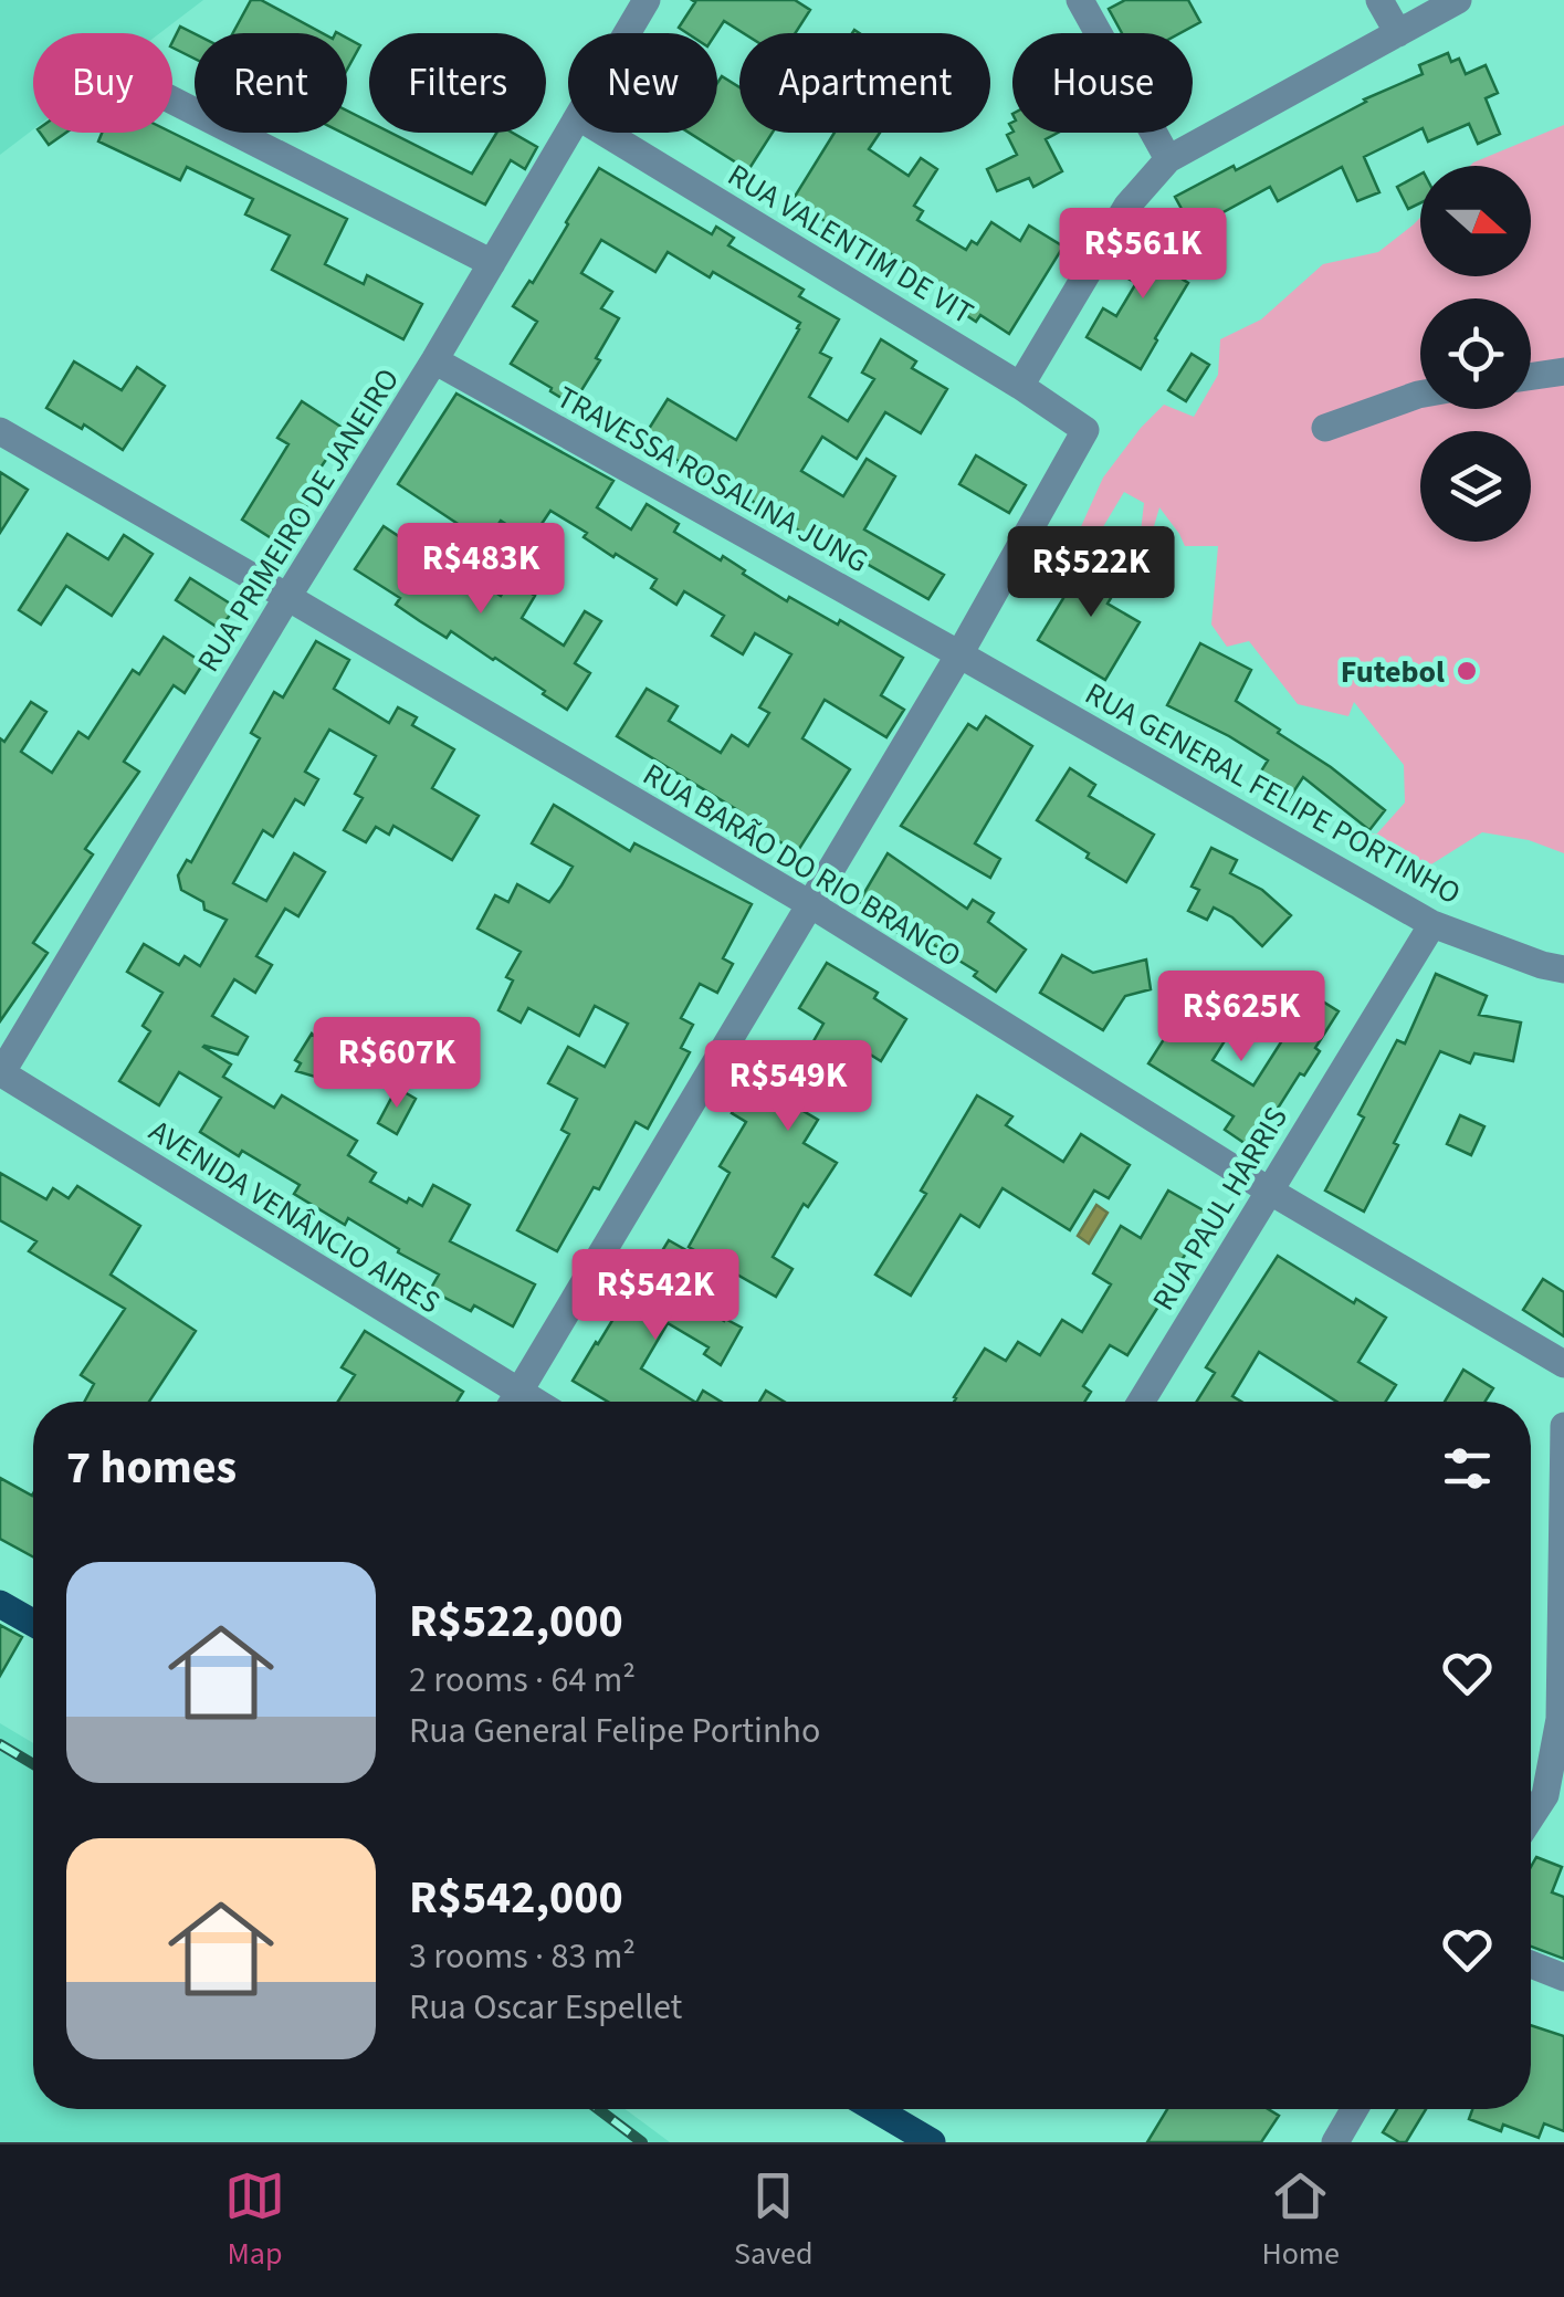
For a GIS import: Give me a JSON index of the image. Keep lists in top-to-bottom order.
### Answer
{
  "streets": {
    "street": [
      "RUA VALENTIM DE VIT",
      "TRAVESSA ROSALINA JUNG",
      "RUA PRIMEIRO DE JANEIRO",
      "RUA GENERAL FELIPE PORTINHO",
      "RUA BARÃO DO RIO BRANCO",
      "RUA PAUL HARRIS",
      "AVENIDA VENÂNCIO AIRES"
    ]
  },
  "crossings": [
    ["RUA VALENTIM DE VIT", "TRAVESSA ROSALINA JUNG"],
    ["RUA VALENTIM DE VIT", "RUA GENERAL FELIPE PORTINHO"],
    ["TRAVESSA ROSALINA JUNG", "RUA PRIMEIRO DE JANEIRO"],
    ["TRAVESSA ROSALINA JUNG", "RUA GENERAL FELIPE PORTINHO"],
    ["RUA PRIMEIRO DE JANEIRO", "RUA BARÃO DO RIO BRANCO"],
    ["RUA PRIMEIRO DE JANEIRO", "AVENIDA VENÂNCIO AIRES"],
    ["RUA GENERAL FELIPE PORTINHO", "RUA PAUL HARRIS"],
    ["RUA BARÃO DO RIO BRANCO", "RUA PAUL HARRIS"]
  ],
  "places": ["Futebol"],
  "north": "right",
  "page": {
    "chip": [
      "Buy",
      "Rent",
      "Filters",
      "New",
      "Apartment",
      "House"
    ],
    "price": [
      "R$561K",
      "R$483K",
      "R$522K",
      "R$625K",
      "R$607K",
      "R$549K",
      "R$542K"
    ],
    "heading": "7 homes",
    "list": [
      {
        "name": "R$522,000",
        "note": "2 rooms · 64 m² · Rua General Felipe Portinho"
      },
      {
        "name": "R$542,000",
        "note": "3 rooms · 83 m² · Rua Oscar Espellet"
      }
    ],
    "tabs": ["Map", "Saved", "Home"]
  }
}
